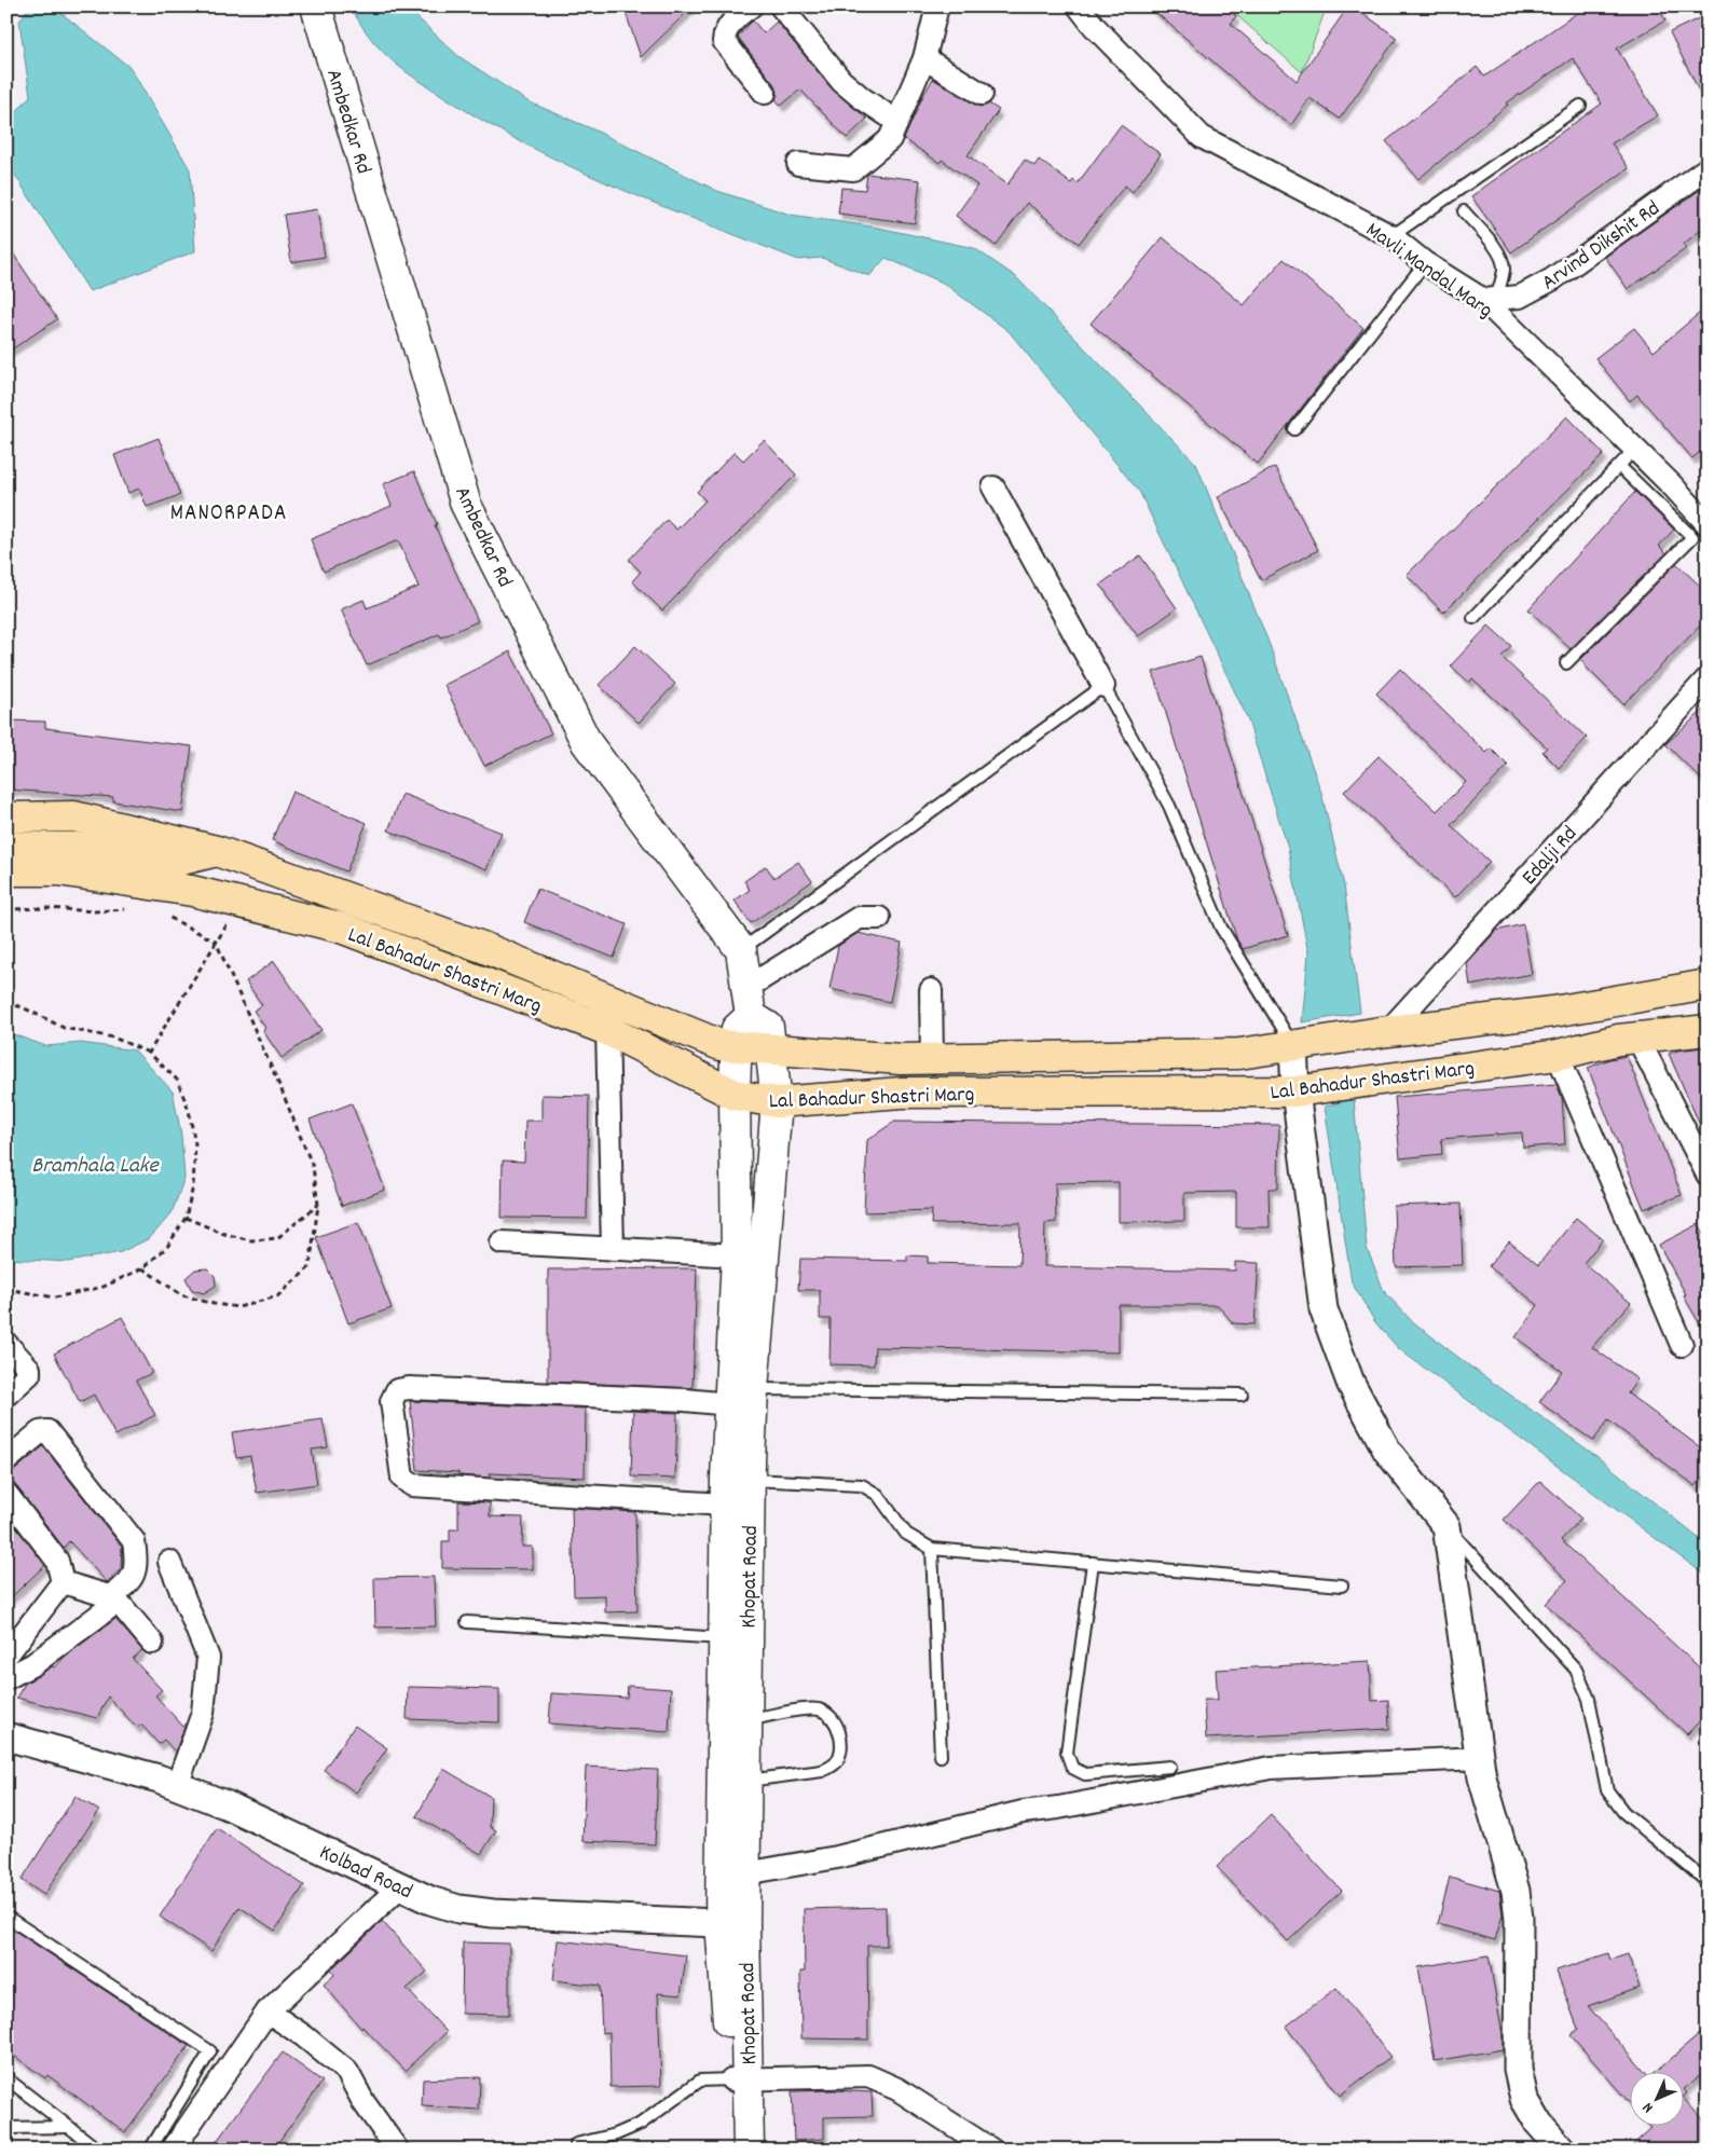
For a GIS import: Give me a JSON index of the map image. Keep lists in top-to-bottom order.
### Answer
{
  "streets": {
    "main road": ["Ambedkar Rd", "Lal Bahadur Shastri Marg", "Khopat Road"],
    "street": [
      "Arvind Dikshit Rd",
      "Mavli Mandal Marg",
      "Edalji Rd",
      "Kolbad Road"
    ]
  },
  "crossings": [
    ["Ambedkar Rd", "Khopat Road"],
    ["Arvind Dikshit Rd", "Mavli Mandal Marg"],
    ["Edalji Rd", "Lal Bahadur Shastri Marg"],
    ["Lal Bahadur Shastri Marg", "Khopat Road"],
    ["Khopat Road", "Kolbad Road"]
  ],
  "districts": ["MANORPADA"],
  "water": ["Bramhala Lake"],
  "north": "bottom left"
}
